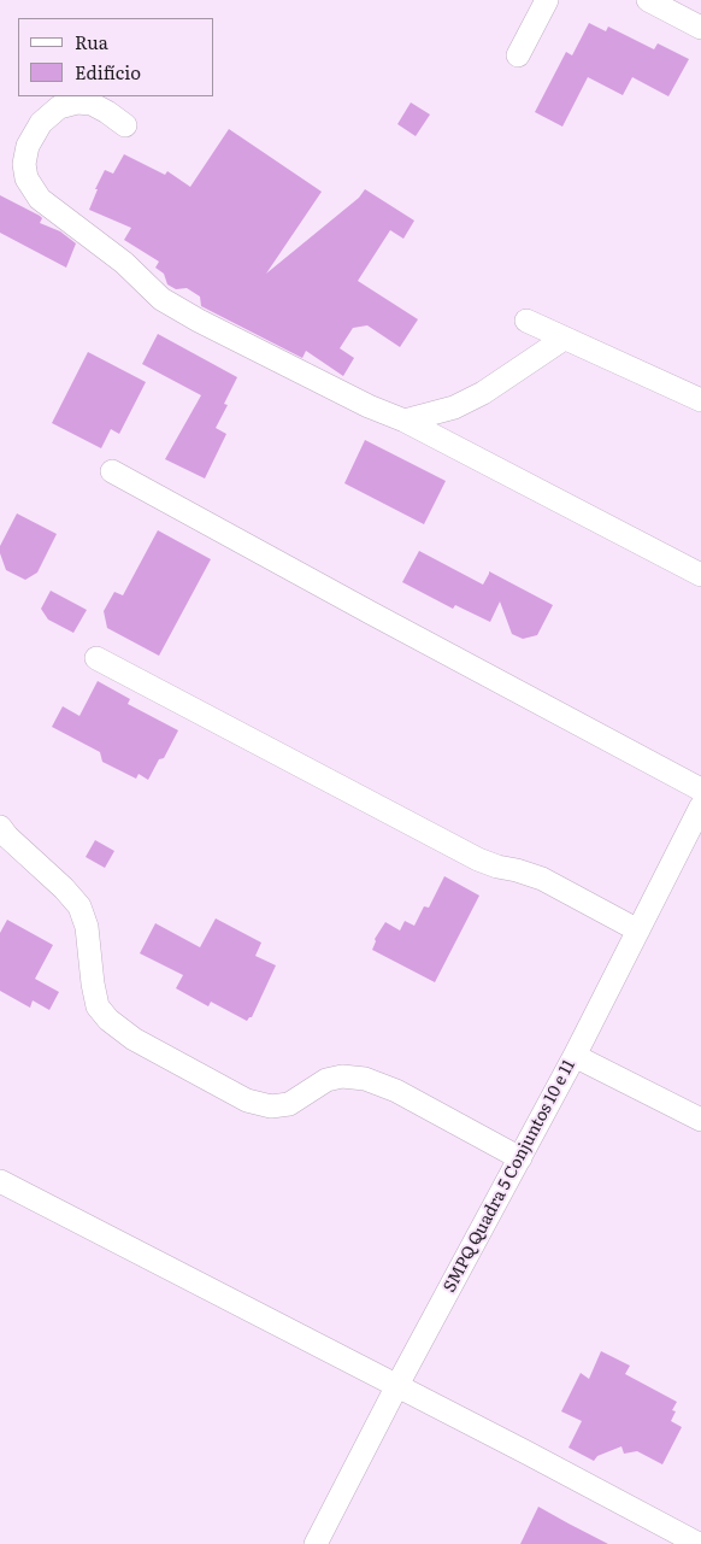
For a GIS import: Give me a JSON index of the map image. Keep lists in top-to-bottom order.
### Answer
{
  "streets": {
    "street": ["SMPQ Quadra 5 Conjuntos 10 e 11"]
  },
  "legend": ["Rua", "Edifício"]
}
